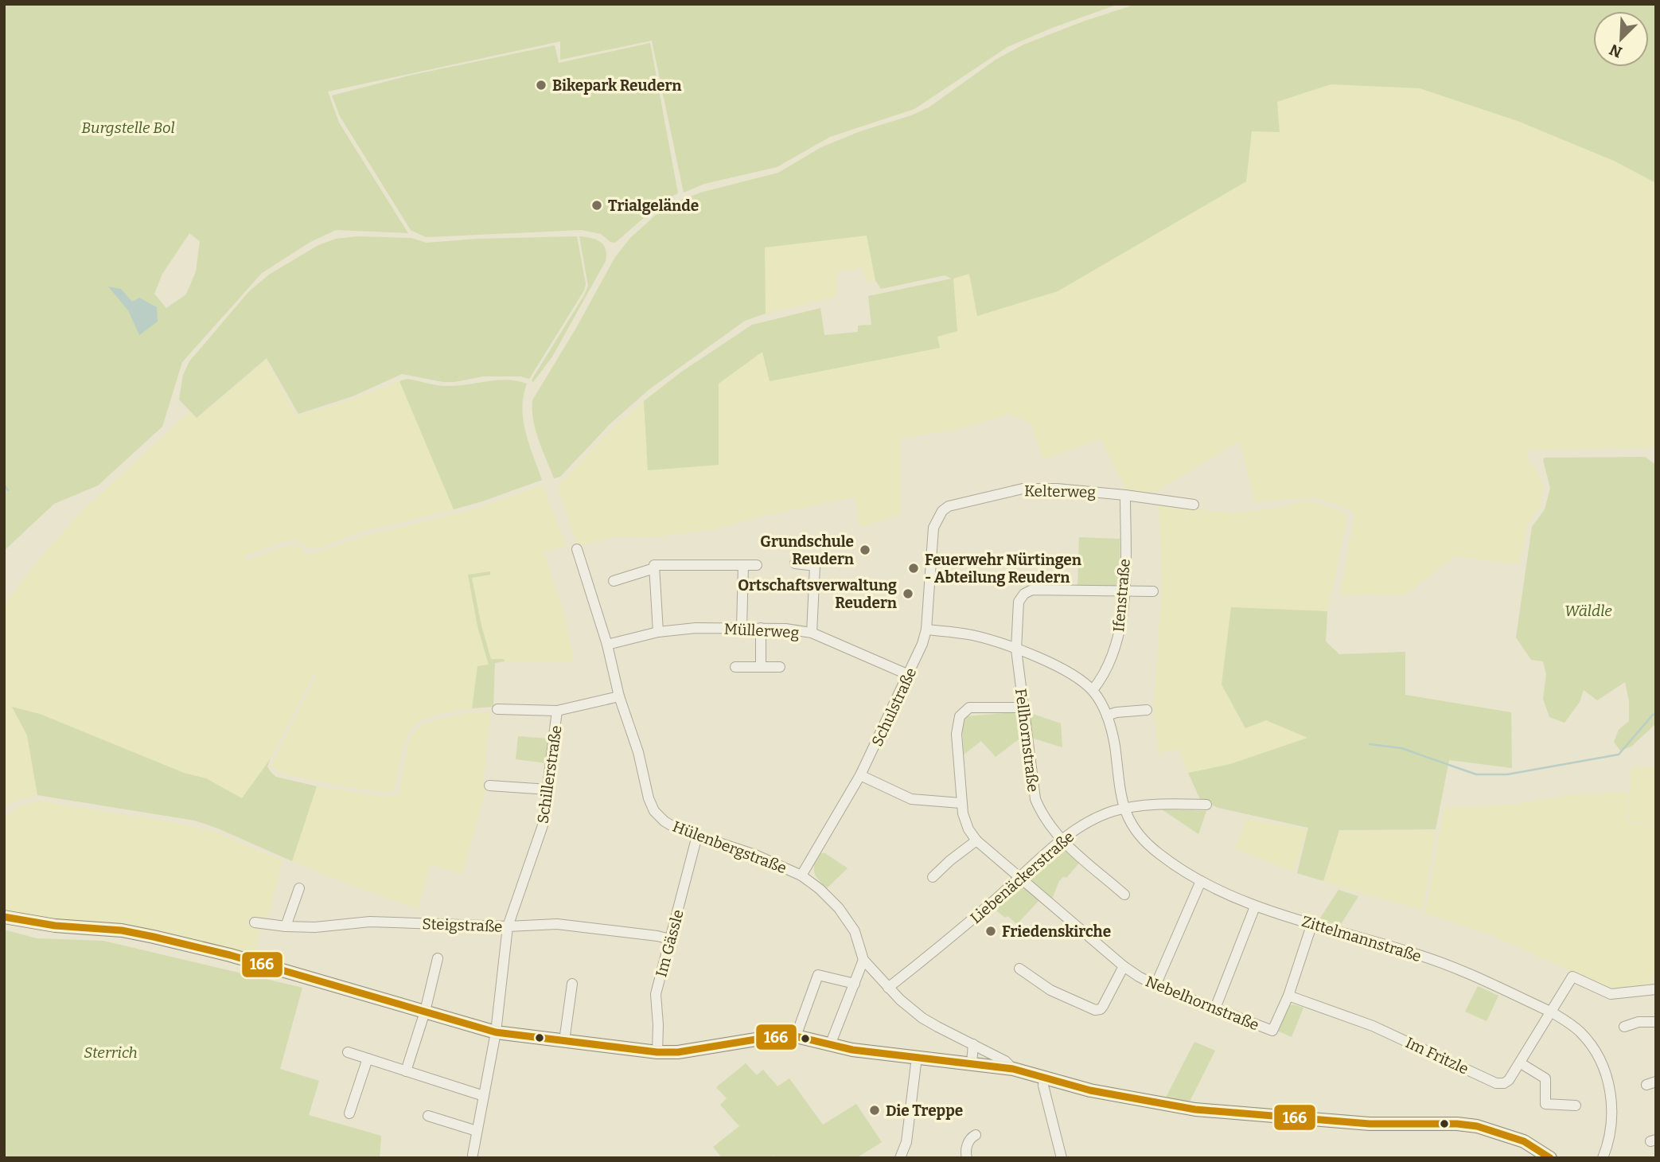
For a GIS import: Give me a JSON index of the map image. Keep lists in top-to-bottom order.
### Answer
{
  "streets": {
    "street": [
      "Kelterweg",
      "Ifenstraße",
      "Müllerweg",
      "Schulstraße",
      "Fellhornstraße",
      "Schillerstraße",
      "Hülenbergstraße",
      "Liebenäckerstraße",
      "Steigstraße",
      "Zittelmannstraße",
      "Im Gässle",
      "Nebelhornstraße",
      "Im Fritzle"
    ]
  },
  "crossings": [
    ["Kelterweg", "Ifenstraße"],
    ["Kelterweg", "Schulstraße"],
    ["Ifenstraße", "Fellhornstraße"],
    ["Ifenstraße", "Zittelmannstraße"],
    ["Müllerweg", "Schulstraße"],
    ["Müllerweg", "Hülenbergstraße"],
    ["Schulstraße", "Hülenbergstraße"],
    ["Schulstraße", "Zittelmannstraße"],
    ["Fellhornstraße", "Liebenäckerstraße"],
    ["Fellhornstraße", "Zittelmannstraße"],
    ["Schillerstraße", "Steigstraße"],
    ["Hülenbergstraße", "Liebenäckerstraße"],
    ["Hülenbergstraße", "Im Gässle"],
    ["Liebenäckerstraße", "Zittelmannstraße"],
    ["Liebenäckerstraße", "Nebelhornstraße"],
    ["Steigstraße", "Im Gässle"],
    ["Zittelmannstraße", "Nebelhornstraße"],
    ["Zittelmannstraße", "Im Fritzle"],
    ["Nebelhornstraße", "Im Fritzle"]
  ],
  "parks": ["Burgstelle Bol", "Wäldle", "Sterrich"],
  "places": [
    "Bikepark Reudern",
    "Trialgelände",
    "Grundschule Reudern",
    "Feuerwehr Nürtingen - Abteilung Reudern",
    "Ortschaftsverwaltung Reudern",
    "Friedenskirche",
    "Die Treppe"
  ],
  "lines": ["transit line 166"],
  "north": "bottom left"
}
